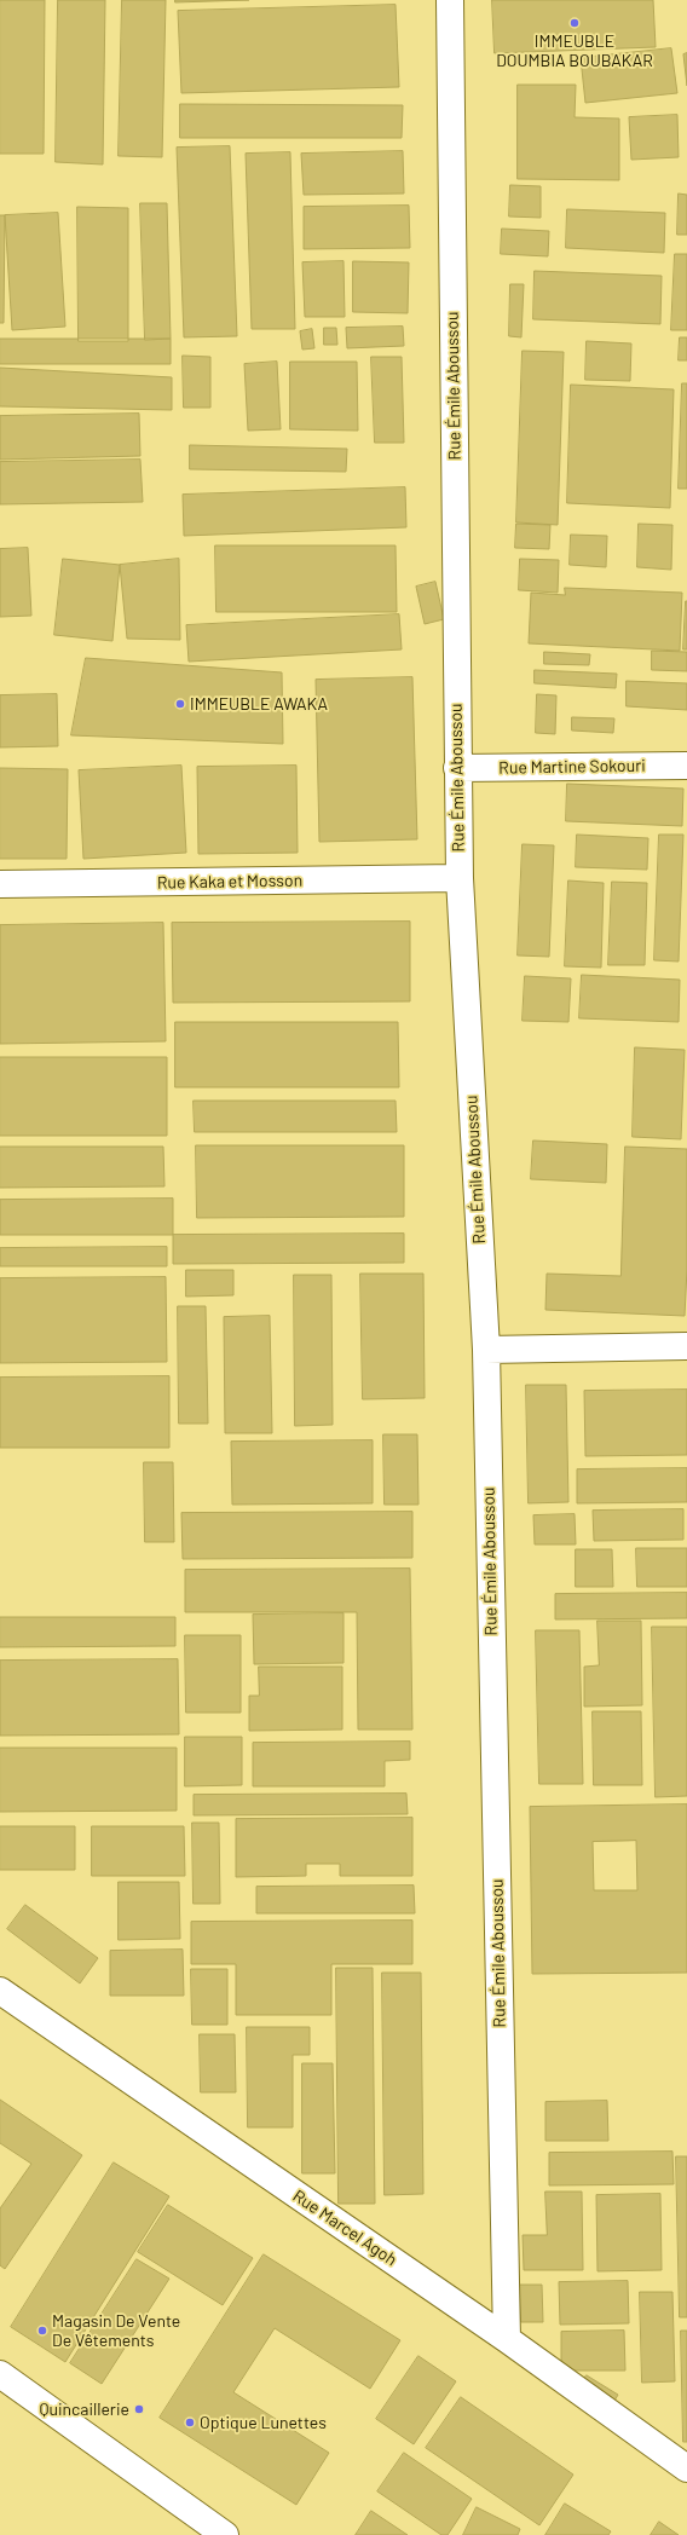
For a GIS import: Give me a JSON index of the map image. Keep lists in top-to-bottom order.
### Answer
{
  "streets": {
    "street": [
      "Rue Émile Aboussou",
      "Rue Martine Sokouri",
      "Rue Kaka et Mosson",
      "Rue Marcel Agoh"
    ]
  },
  "crossings": [
    ["Rue Émile Aboussou", "Rue Martine Sokouri"],
    ["Rue Émile Aboussou", "Rue Kaka et Mosson"],
    ["Rue Émile Aboussou", "Rue Marcel Agoh"]
  ],
  "places": [
    "IMMEUBLE DOUMBIA BOUBAKAR",
    "IMMEUBLE AWAKA",
    "Magasin De Vente De Vêtements",
    "Quincaillerie",
    "Optique Lunettes"
  ]
}
